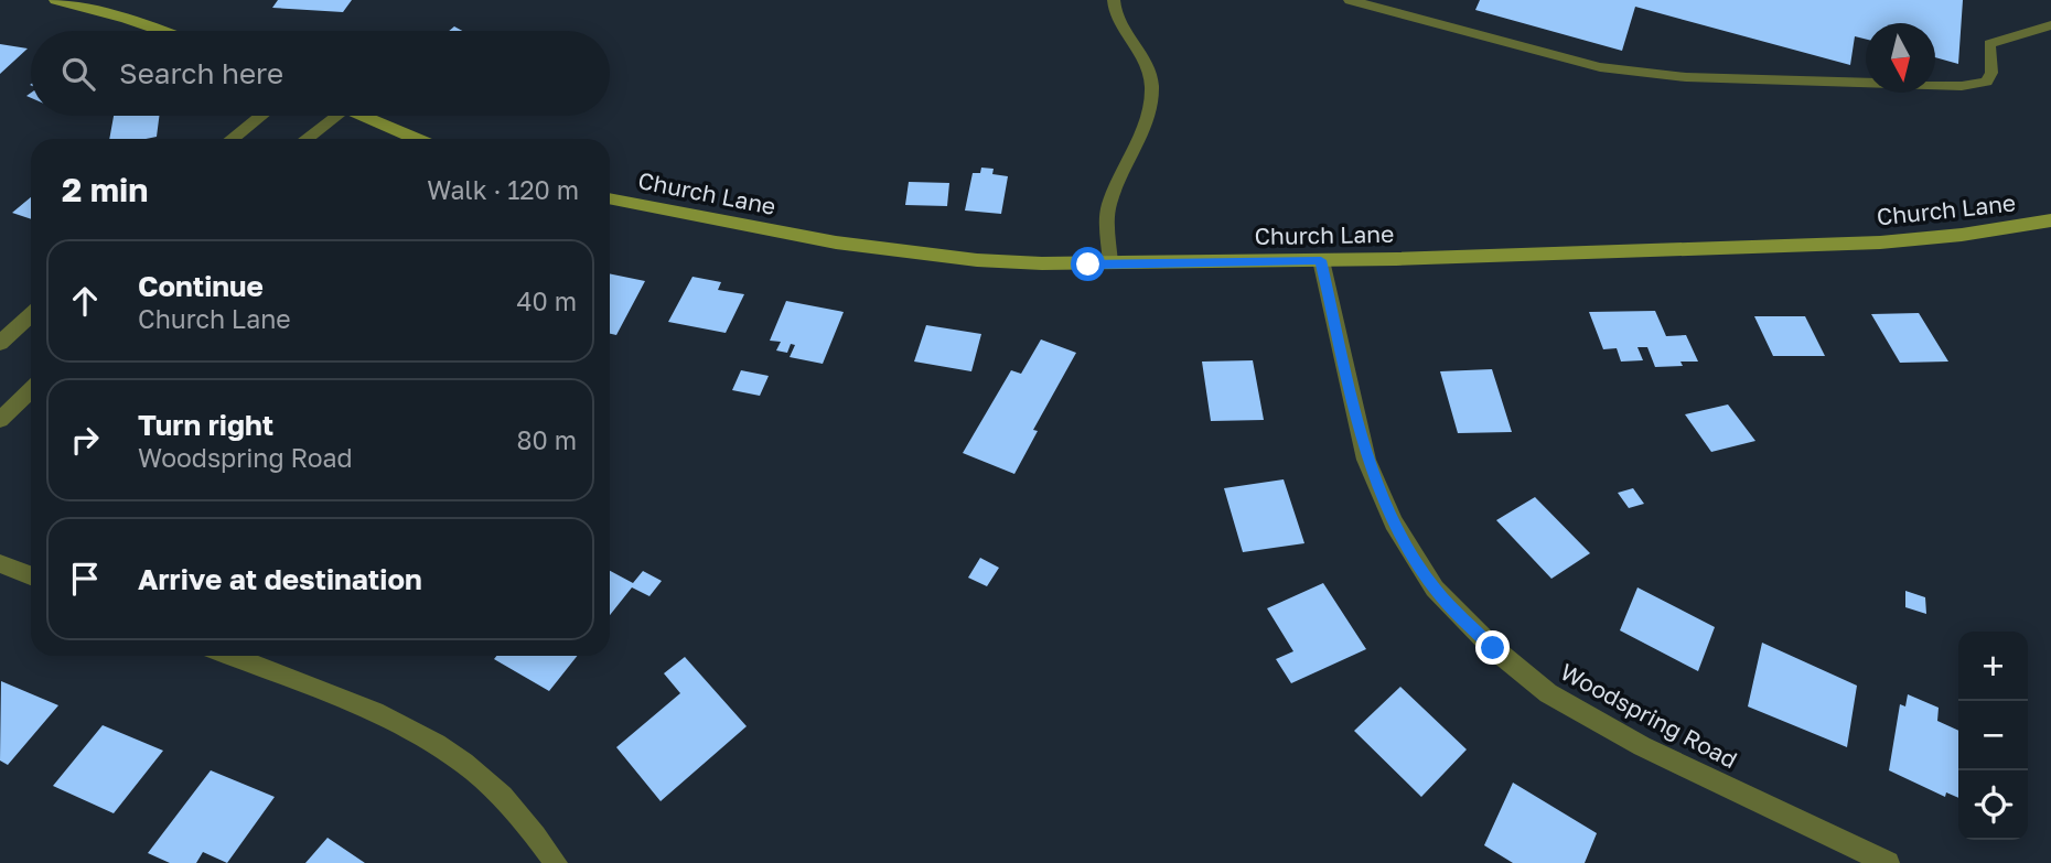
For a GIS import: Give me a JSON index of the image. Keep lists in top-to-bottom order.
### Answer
{
  "streets": {
    "street": ["Church Lane", "Woodspring Road"]
  },
  "crossings": [
    ["Church Lane", "Woodspring Road"]
  ],
  "north": "bottom",
  "page": {
    "search": "Search here",
    "heading": ["2 min", "Walk · 120 m"],
    "list": [
      ["Continue", "Church Lane", "40 m"],
      ["Turn right", "Woodspring Road", "80 m"],
      "Arrive at destination"
    ],
    "map_buttons": ["+", "−"]
  }
}
